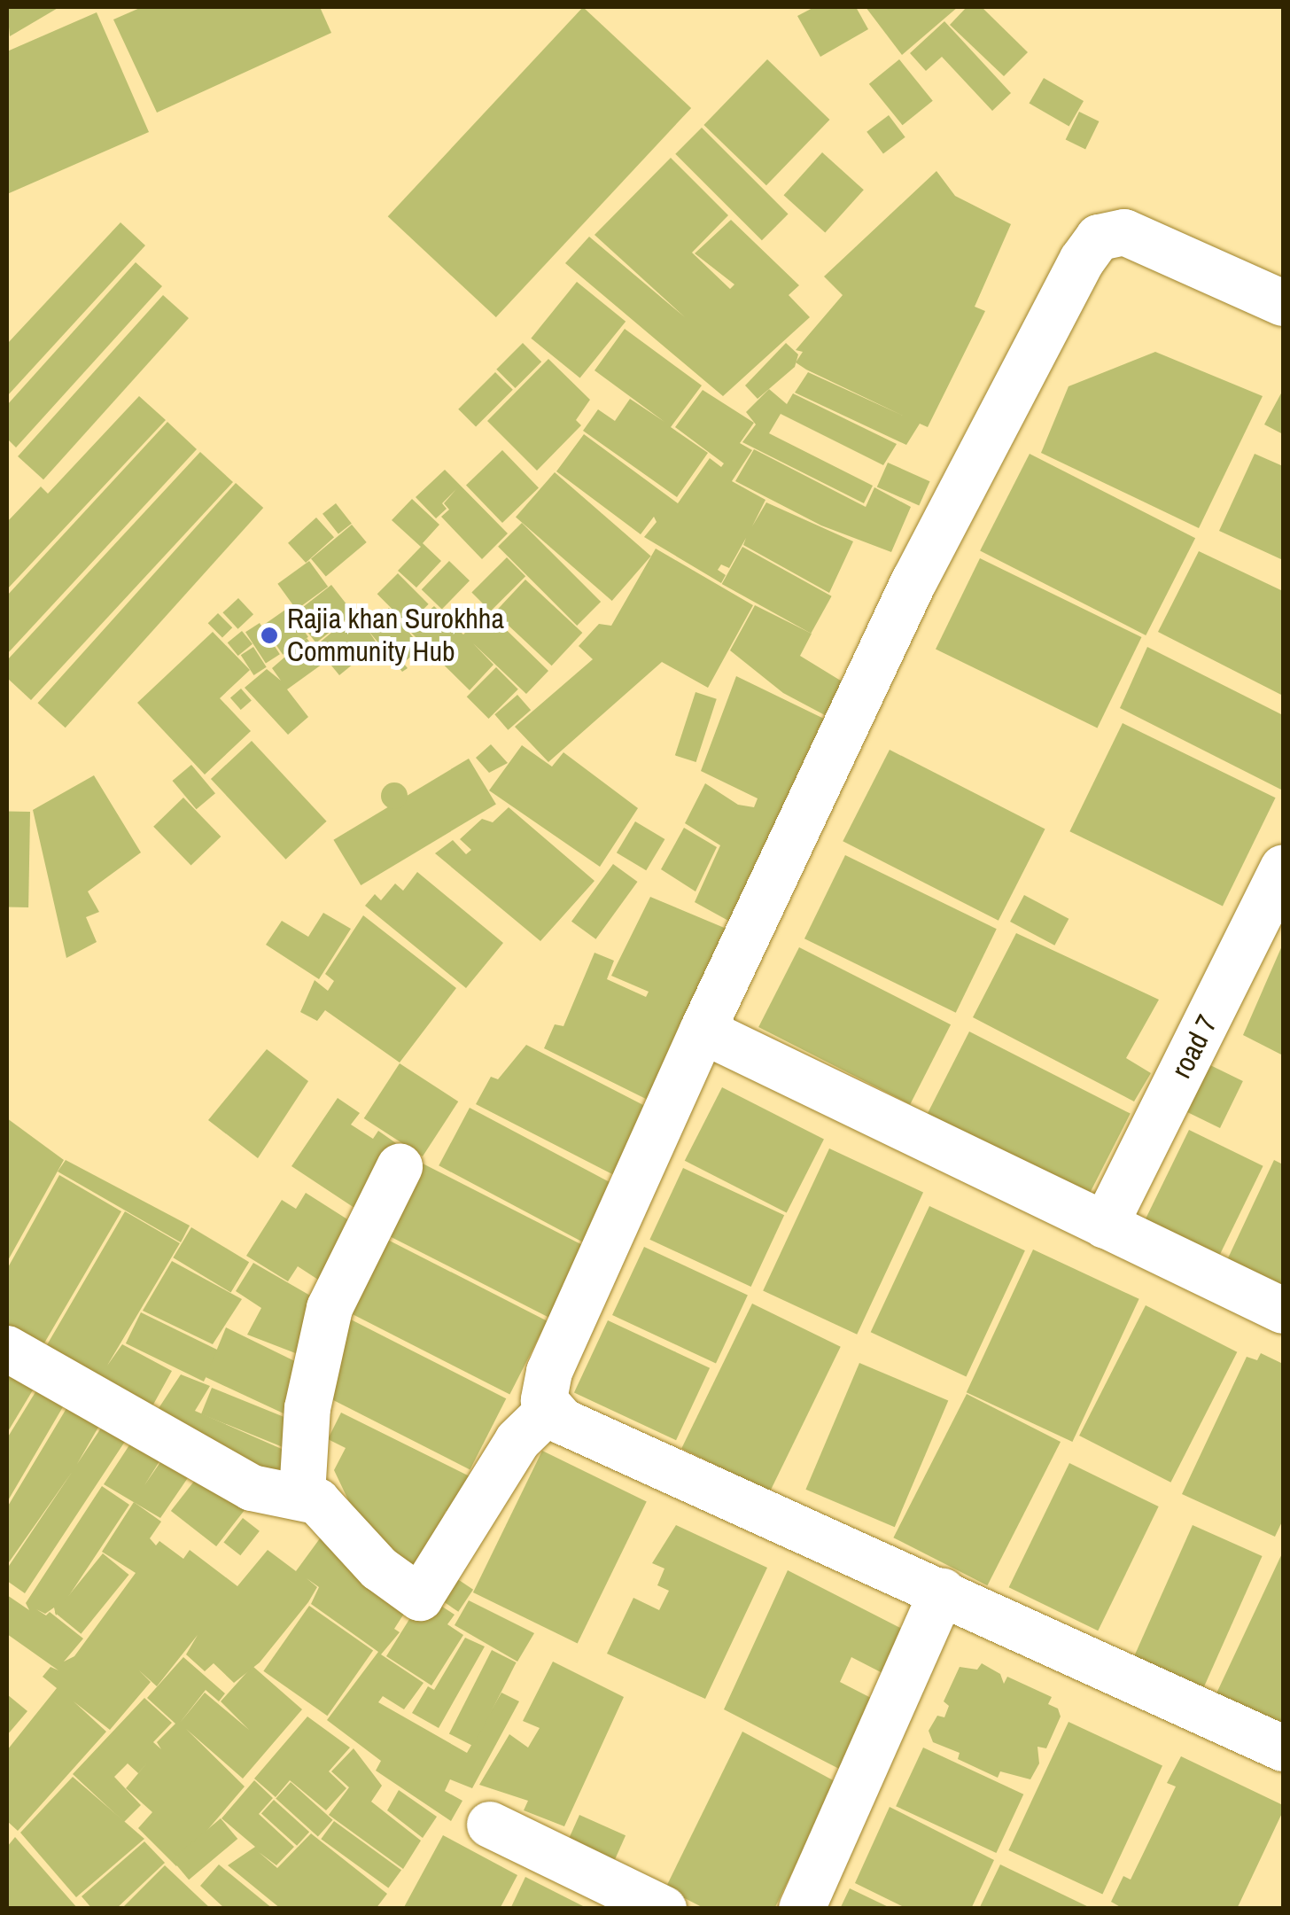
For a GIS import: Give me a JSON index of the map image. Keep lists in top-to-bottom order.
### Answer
{
  "streets": {
    "street": ["road 7"]
  },
  "places": ["Rajia khan Surokhha Community Hub"]
}
